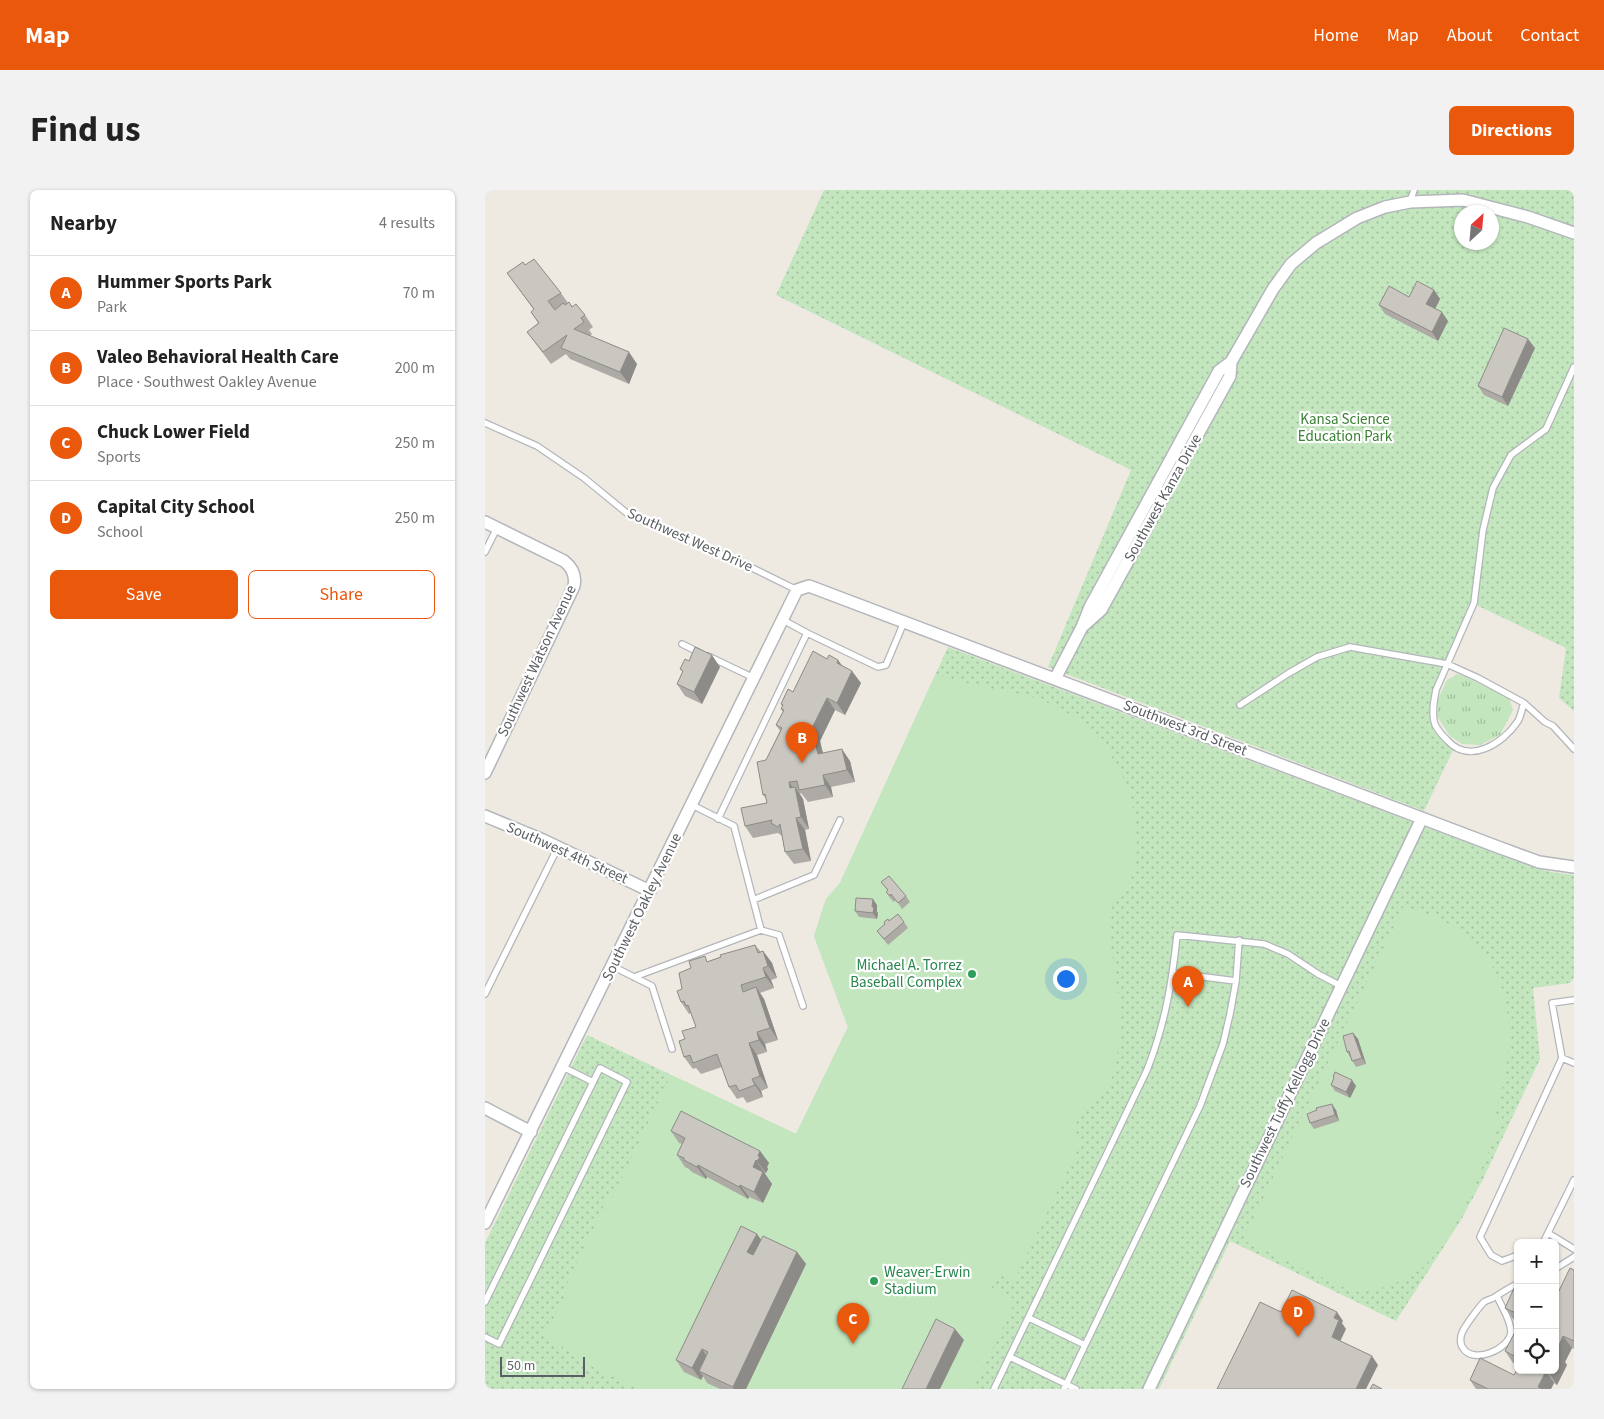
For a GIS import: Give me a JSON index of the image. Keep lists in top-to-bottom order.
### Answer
{
  "streets": {
    "street": [
      "Southwest Kanza Drive",
      "Southwest Watson Avenue",
      "Southwest 3rd Street",
      "Southwest 4th Street",
      "Southwest Oakley Avenue",
      "Southwest Tuffy Kellogg Drive"
    ],
    "lane": ["Southwest West Drive"]
  },
  "crossings": [
    ["Southwest Kanza Drive", "Southwest 3rd Street"],
    ["Southwest West Drive", "Southwest 3rd Street"],
    ["Southwest West Drive", "Southwest Oakley Avenue"],
    ["Southwest 3rd Street", "Southwest Oakley Avenue"],
    ["Southwest 3rd Street", "Southwest Tuffy Kellogg Drive"],
    ["Southwest 4th Street", "Southwest Oakley Avenue"]
  ],
  "parks": ["Kansa Science Education Park"],
  "places": ["Michael A. Torrez Baseball Complex", "Weaver-Erwin Stadium"],
  "scale_bar": "50 m",
  "north": "top right",
  "page": {
    "header": "Map",
    "nav": [
      "Home",
      "Map",
      "About",
      "Contact"
    ],
    "title": "Find us",
    "buttons": [
      "Directions",
      ["Save", "Share"]
    ],
    "heading": ["Nearby", "4 results"],
    "list": [
      {
        "mark": "A",
        "name": "Hummer Sports Park",
        "note": "Park",
        "value": "70 m"
      },
      {
        "mark": "B",
        "name": "Valeo Behavioral Health Care",
        "note": "Place · Southwest Oakley Avenue",
        "value": "200 m"
      },
      {
        "mark": "C",
        "name": "Chuck Lower Field",
        "note": "Sports",
        "value": "250 m"
      },
      {
        "mark": "D",
        "name": "Capital City School",
        "note": "School",
        "value": "250 m"
      }
    ],
    "pins": [
      "B",
      "A",
      "D",
      "C"
    ],
    "map_buttons": ["+", "−"],
    "scale": "50 m"
  }
}
